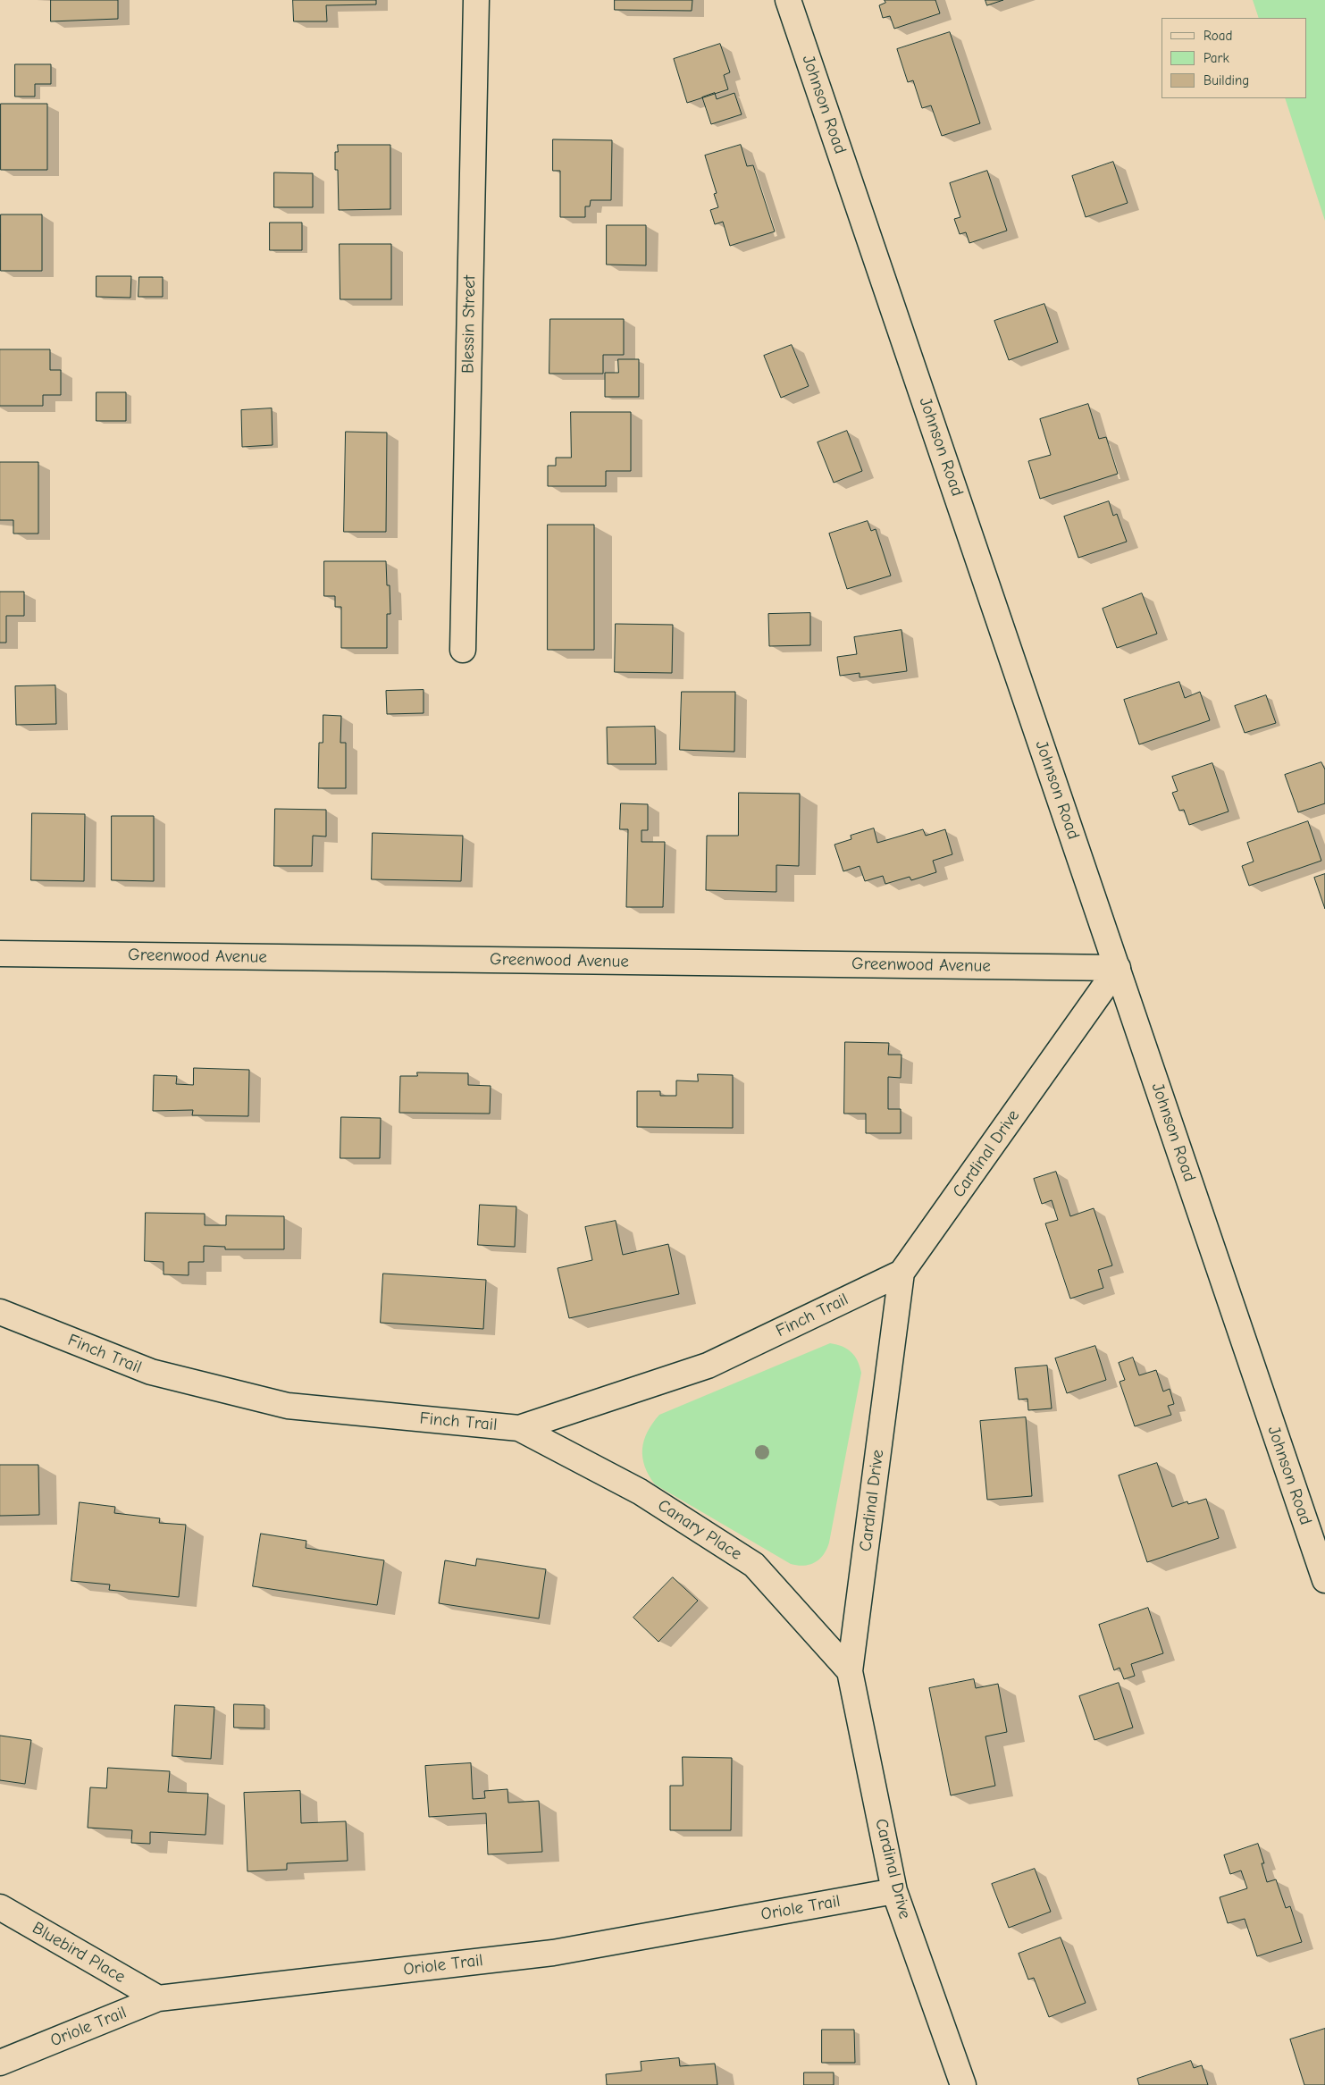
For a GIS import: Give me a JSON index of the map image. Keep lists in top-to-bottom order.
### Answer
{
  "streets": {
    "street": [
      "Johnson Road",
      "Blessin Street",
      "Greenwood Avenue",
      "Cardinal Drive",
      "Finch Trail",
      "Canary Place",
      "Oriole Trail",
      "Bluebird Place"
    ]
  },
  "crossings": [
    ["Johnson Road", "Greenwood Avenue"],
    ["Johnson Road", "Cardinal Drive"],
    ["Greenwood Avenue", "Cardinal Drive"],
    ["Cardinal Drive", "Finch Trail"],
    ["Cardinal Drive", "Canary Place"],
    ["Cardinal Drive", "Oriole Trail"],
    ["Finch Trail", "Canary Place"],
    ["Oriole Trail", "Bluebird Place"]
  ],
  "legend": ["Road", "Park", "Building"]
}
